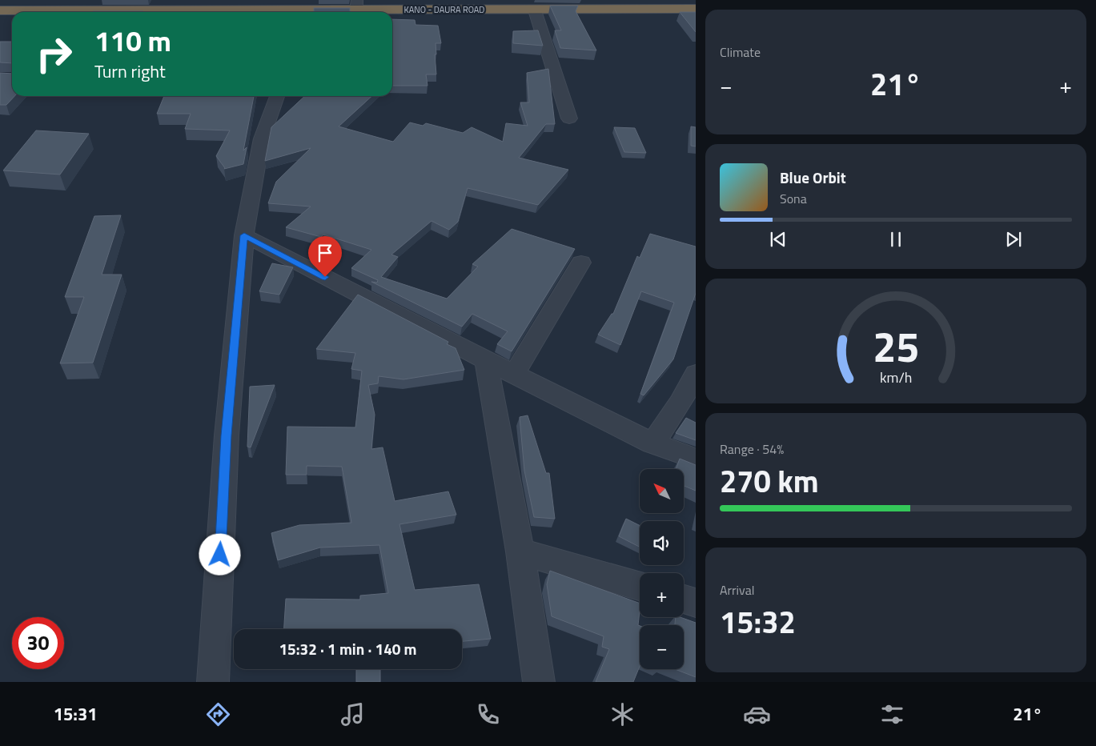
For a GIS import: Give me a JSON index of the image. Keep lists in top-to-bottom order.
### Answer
{
  "streets": {
    "highway": ["KANO - DAURA ROAD"]
  },
  "north": "top left",
  "page": {
    "tile": [
      "Climate",
      ["Range · 54%", "270 km"],
      ["Arrival", "15:32"]
    ],
    "turn": ["110 m", "Turn right"],
    "heat": ["−", "21°", "+"],
    "song": ["Blue Orbit", "Sona"],
    "map_buttons": ["+", "−"],
    "limit": "30",
    "trip": "15:32 · 1 min · 140 m",
    "tabs": ["15:31", "21°"],
    "gauge": ["25", "km/h"]
  }
}
